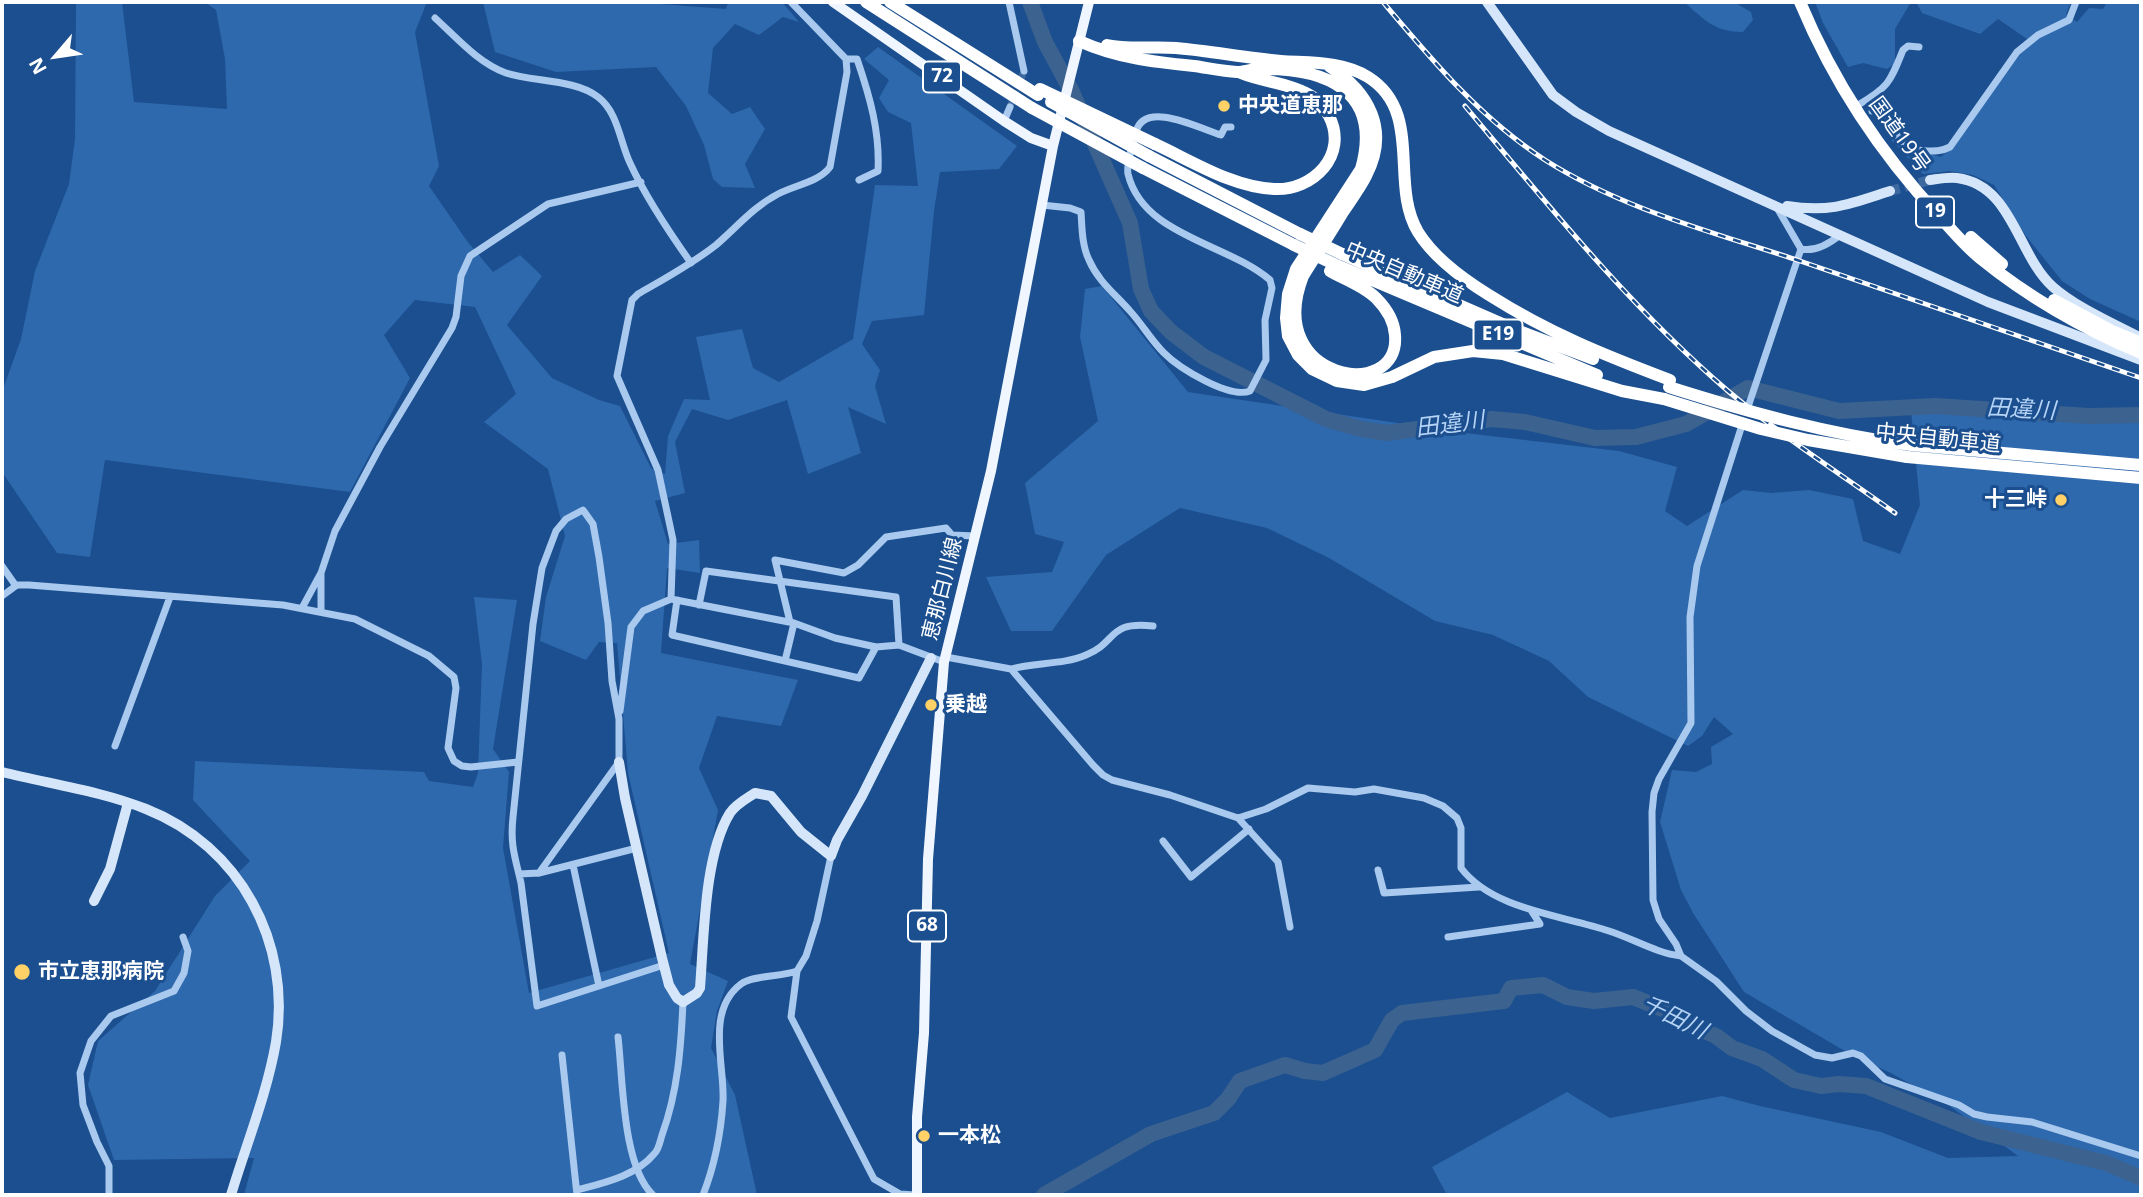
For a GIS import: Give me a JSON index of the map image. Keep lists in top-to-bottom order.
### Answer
{
  "streets": {
    "highway": [
      "国道19号",
      "19",
      "中央自動車道",
      "E19"
    ],
    "main road": ["72", "恵那白川線", "68"]
  },
  "crossings": [
    ["72", "恵那白川線"]
  ],
  "water": ["田違川", "千田川"],
  "places": [
    "中央道恵那",
    "十三峠",
    "乗越",
    "市立恵那病院",
    "一本松"
  ],
  "north": "bottom left"
}
